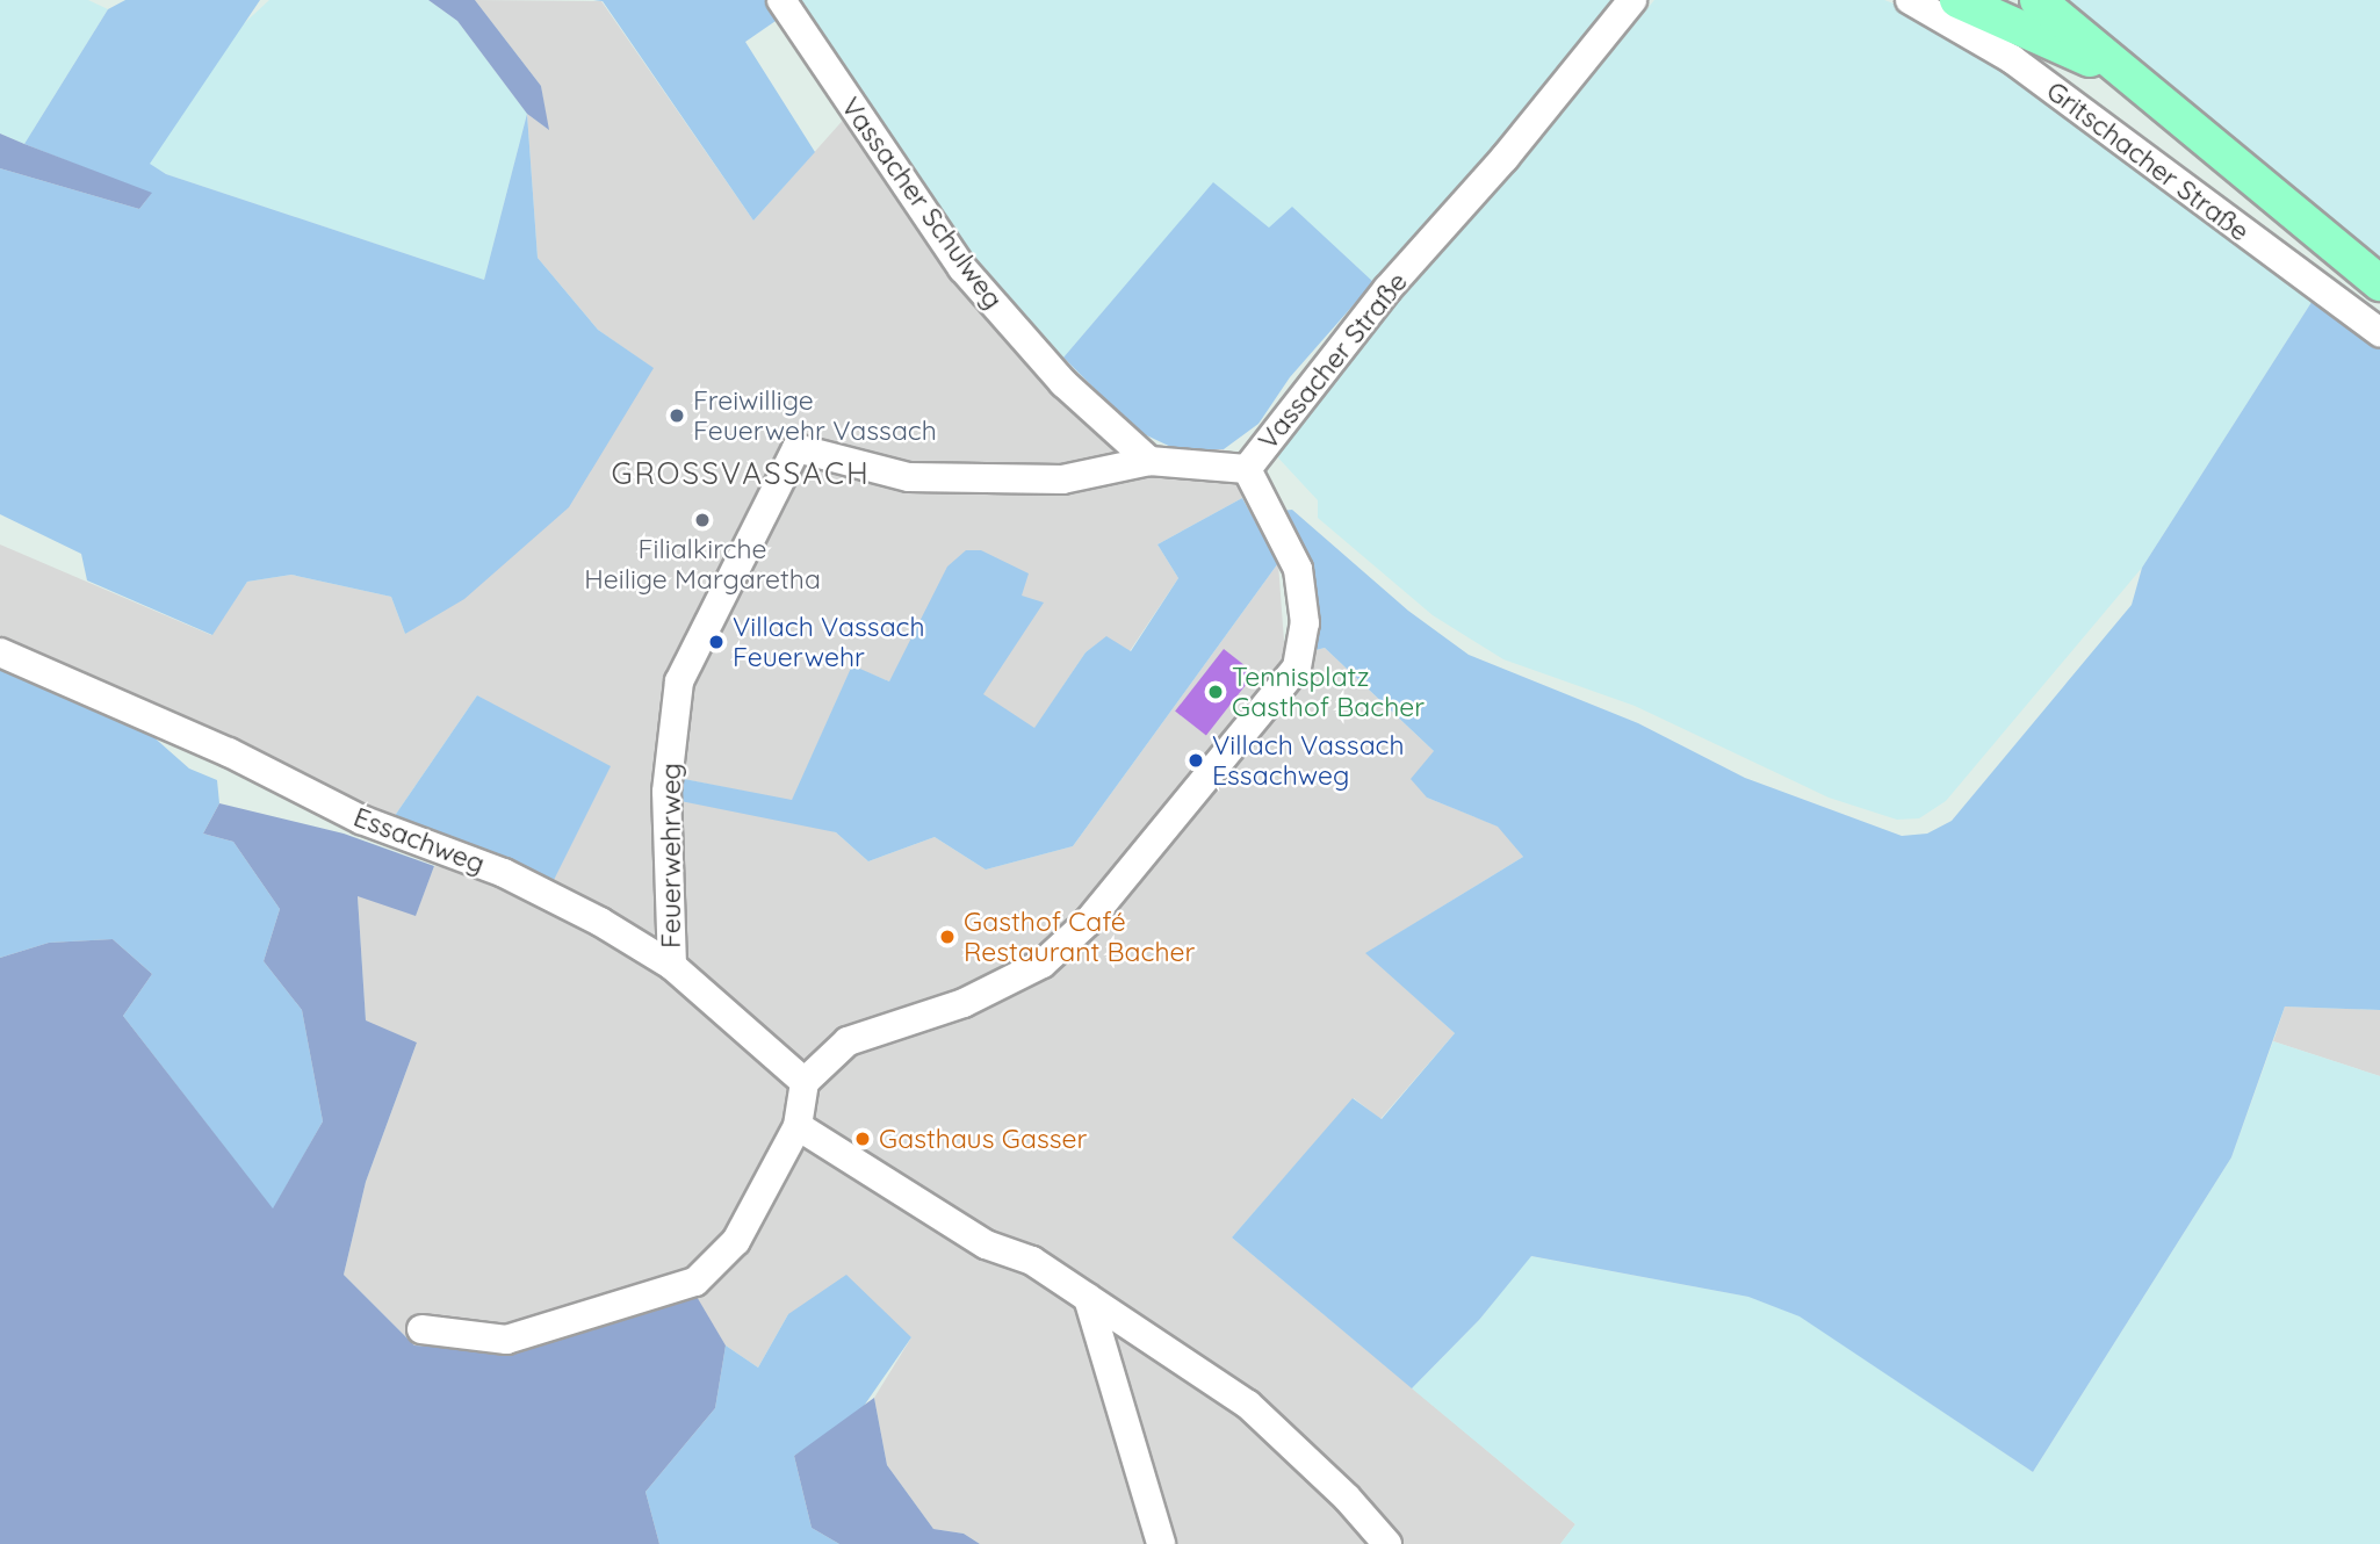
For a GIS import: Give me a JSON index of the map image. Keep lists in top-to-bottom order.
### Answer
{
  "streets": {
    "street": [
      "Gritschacher Straße",
      "Vassacher Schulweg",
      "Vassacher Straße",
      "Essachweg",
      "Feuerwehrweg"
    ]
  },
  "crossings": [
    ["Vassacher Schulweg", "Feuerwehrweg"],
    ["Vassacher Straße", "Essachweg"],
    ["Essachweg", "Feuerwehrweg"]
  ],
  "districts": ["GROSSVASSACH"],
  "places": [
    "Freiwillige Feuerwehr Vassach",
    "Filialkirche Heilige Margaretha",
    "Villach Vassach Feuerwehr",
    "Tennisplatz Gasthof Bacher",
    "Villach Vassach Essachweg",
    "Gasthof Café Restaurant Bacher",
    "Gasthaus Gasser"
  ]
}
